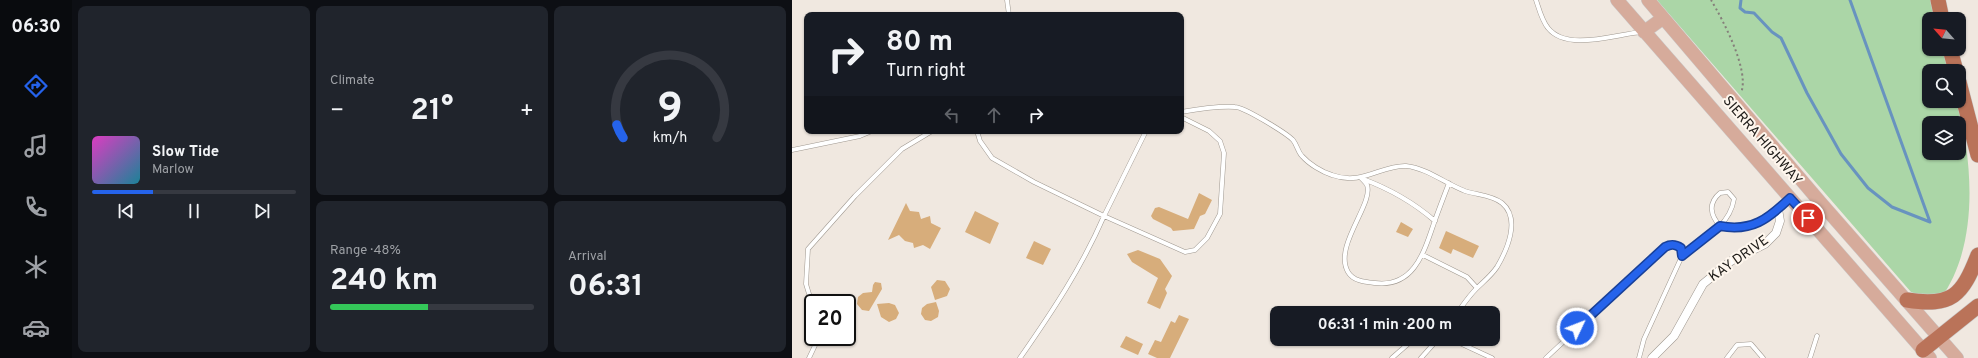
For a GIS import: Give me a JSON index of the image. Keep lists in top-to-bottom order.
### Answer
{
  "streets": {
    "main road": ["SIERRA HIGHWAY"],
    "street": ["KAY DRIVE"]
  },
  "north": "top left",
  "page": {
    "tabs": "06:30",
    "tile": [
      "Climate",
      ["Range · 48%", "240 km"],
      ["Arrival", "06:31"]
    ],
    "turn": ["80 m", "Turn right"],
    "heat": ["−", "21°", "+"],
    "song": ["Slow Tide", "Marlow"],
    "limit": "20",
    "trip": "06:31 · 1 min · 200 m",
    "gauge": ["9", "km/h"]
  }
}
